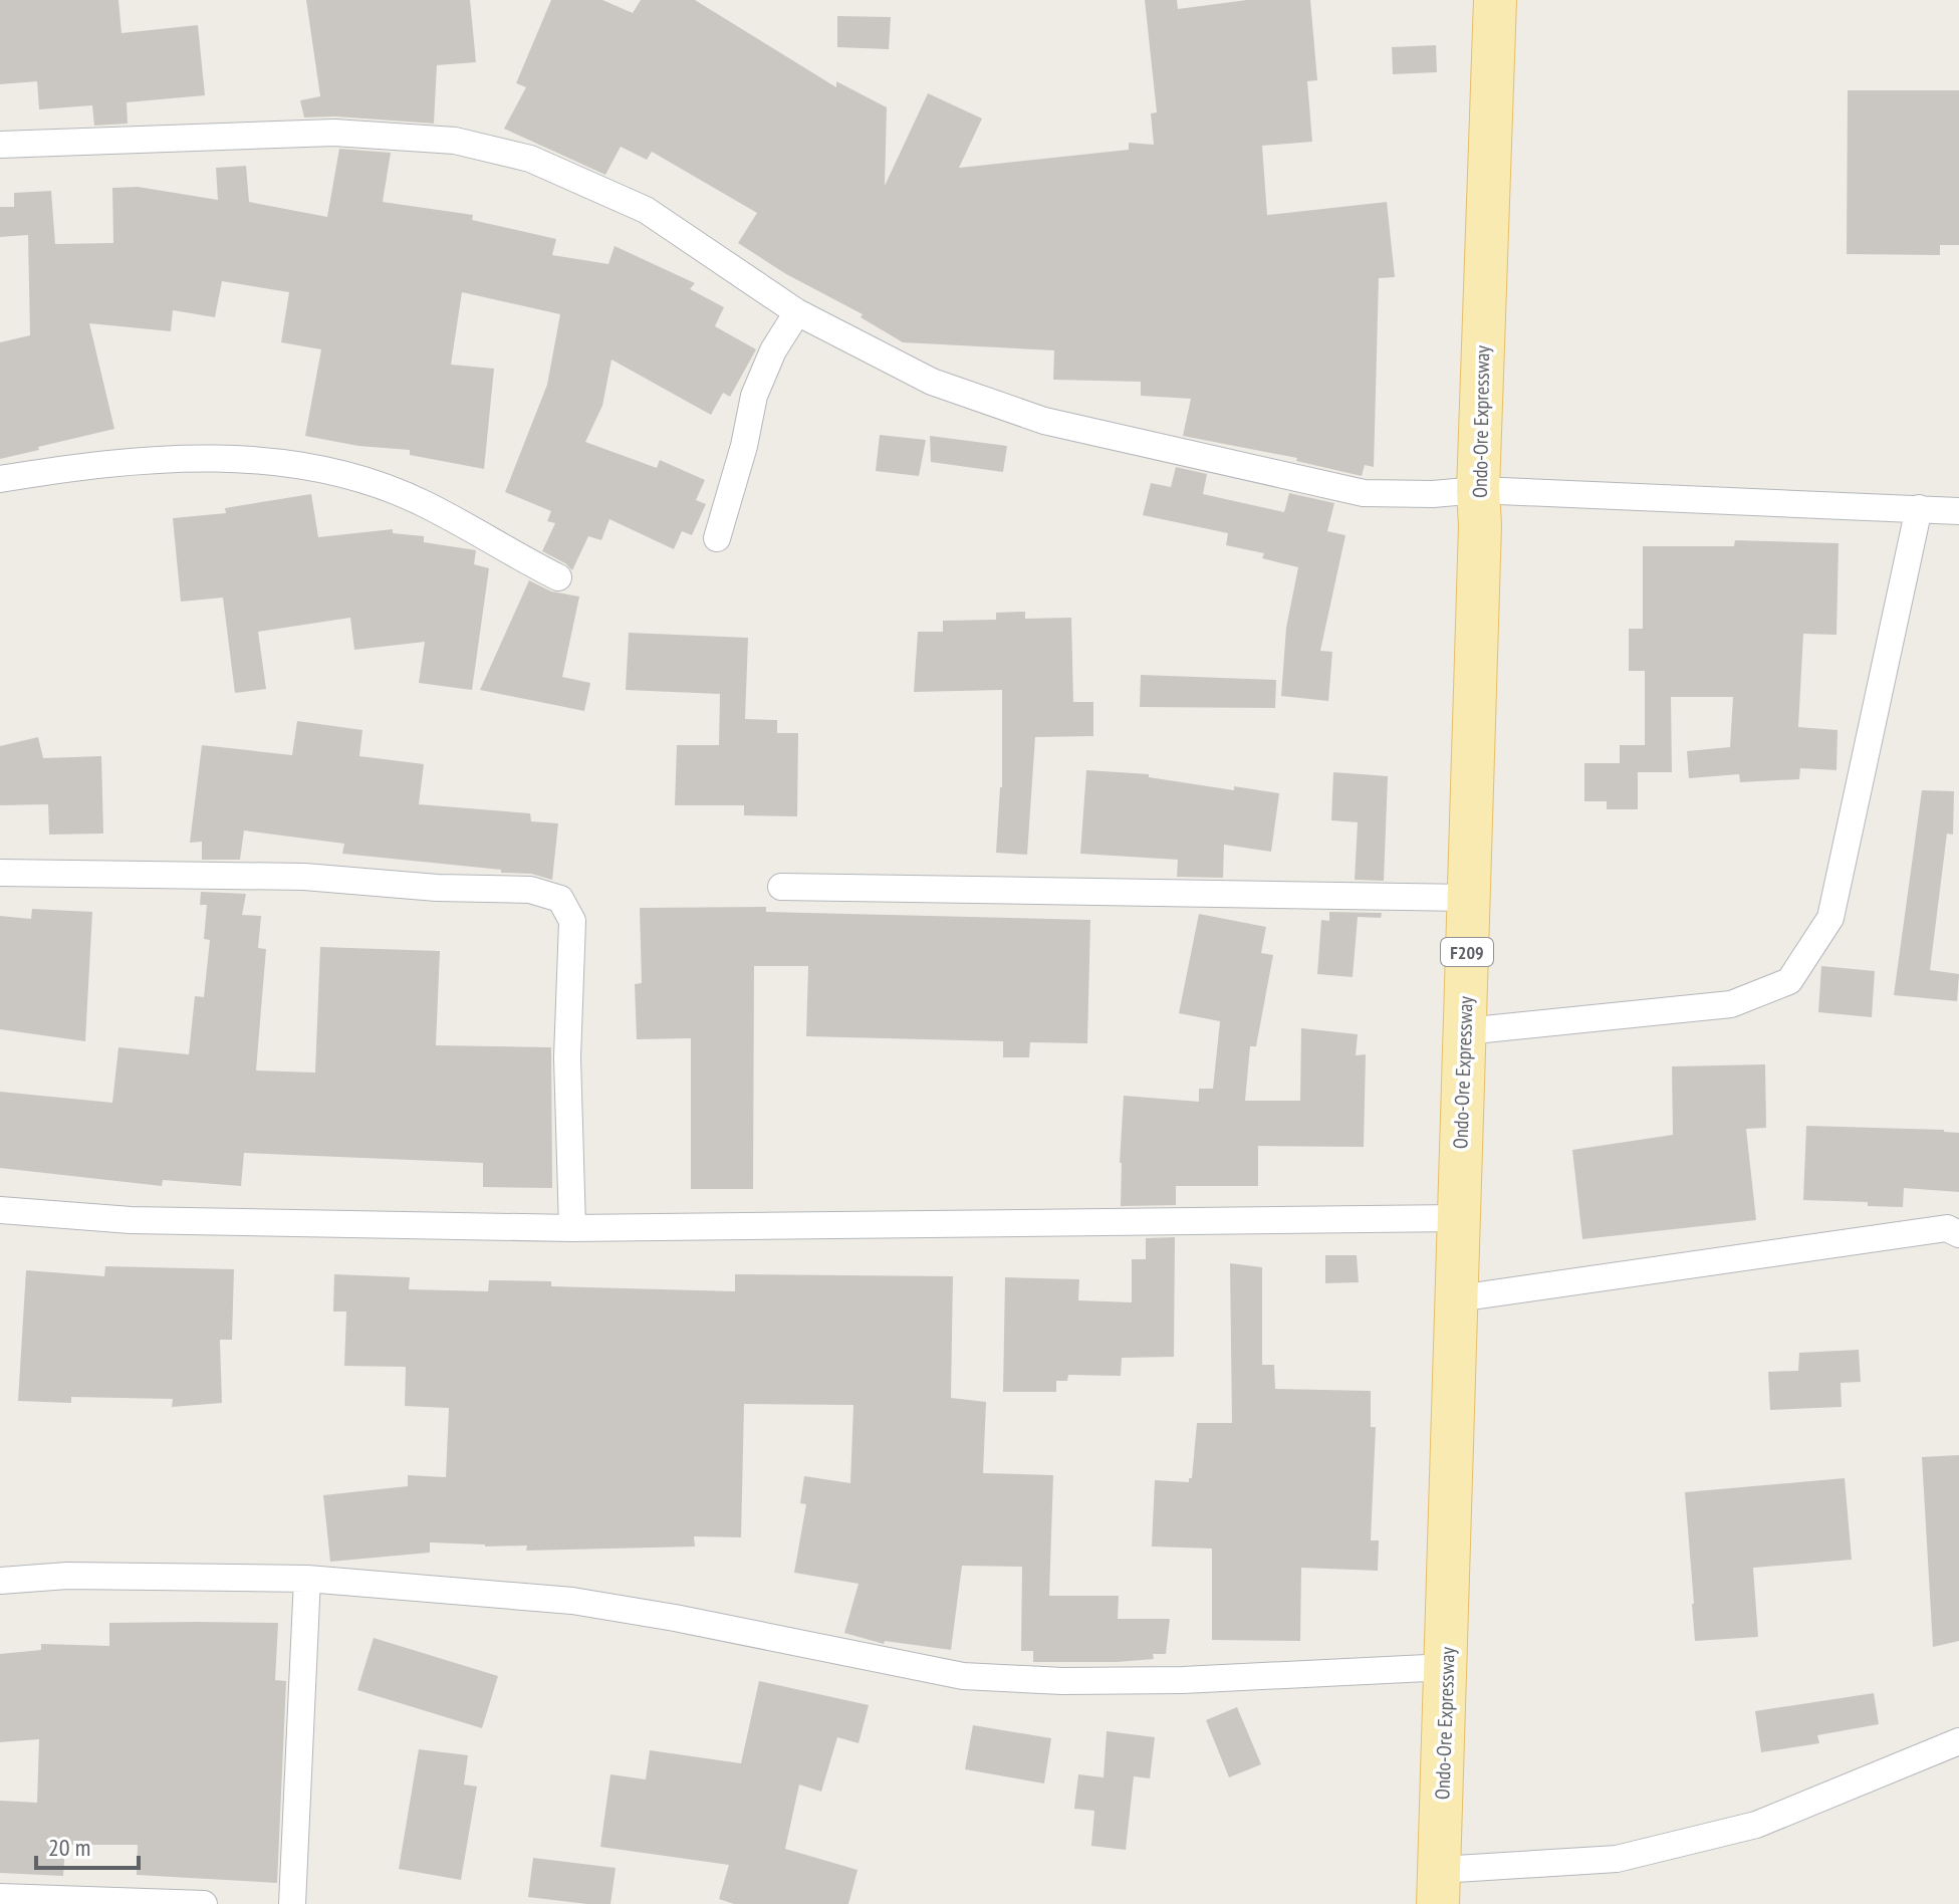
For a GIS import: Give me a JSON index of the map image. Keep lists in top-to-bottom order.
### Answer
{
  "streets": {
    "main road": ["Ondo-Ore Expressway", "F209"]
  },
  "scale_bar": "20 m"
}
